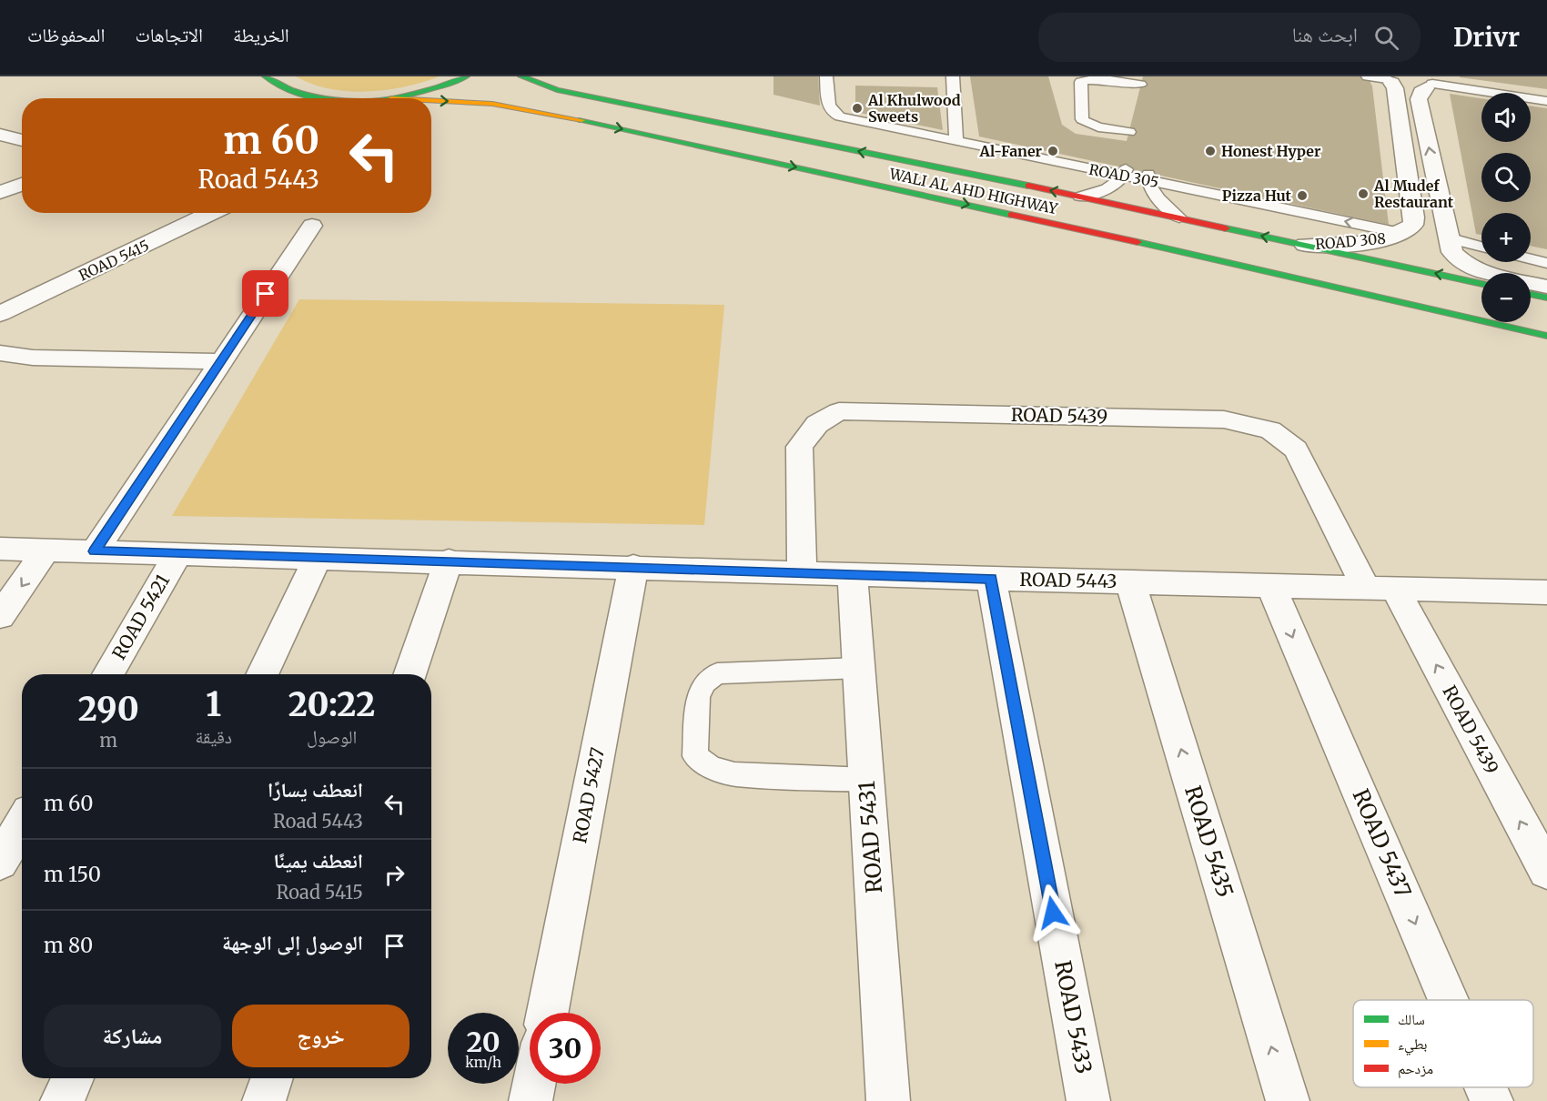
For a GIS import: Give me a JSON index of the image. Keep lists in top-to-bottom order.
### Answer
{
  "streets": {
    "main road": ["WALI AL AHD HIGHWAY"],
    "street": [
      "ROAD 308",
      "ROAD 5415",
      "ROAD 5439",
      "ROAD 5443",
      "ROAD 5421",
      "ROAD 5427",
      "ROAD 5431",
      "ROAD 5435",
      "ROAD 5437",
      "ROAD 5433"
    ],
    "lane": ["ROAD 305"]
  },
  "crossings": [
    ["ROAD 305", "ROAD 308"],
    ["WALI AL AHD HIGHWAY", "ROAD 308"],
    ["ROAD 5439", "ROAD 5443"],
    ["ROAD 5443", "ROAD 5421"],
    ["ROAD 5443", "ROAD 5427"],
    ["ROAD 5443", "ROAD 5431"],
    ["ROAD 5443", "ROAD 5435"],
    ["ROAD 5443", "ROAD 5437"],
    ["ROAD 5443", "ROAD 5433"]
  ],
  "one_way": ["ROAD 305", "ROAD 5435", "ROAD 5437"],
  "places": [
    "Al Khulwood Sweets",
    "Al-Faner",
    "Honest Hyper",
    "Al Mudef Restaurant",
    "Pizza Hut"
  ],
  "legend": ["سالك", "بطيء", "مزدحم"],
  "page": {
    "header": "Drivr",
    "search": "ابحث هنا",
    "nav": ["الخريطة", "الاتجاهات", "المحفوظات"],
    "map_buttons": ["+", "−"],
    "turn": ["60 m", "Road 5443"],
    "eta": [
      "20:22",
      "الوصول",
      "1",
      "دقيقة",
      "290",
      "m"
    ],
    "list": [
      {
        "name": "انعطف يسارًا",
        "note": "Road 5443",
        "value": "60 m"
      },
      {
        "name": "انعطف يمينًا",
        "note": "Road 5415",
        "value": "150 m"
      },
      {
        "name": "الوصول إلى الوجهة",
        "value": "80 m"
      }
    ],
    "buttons": ["خروج", "مشاركة"],
    "speed": "20 km/h",
    "limit": "30"
  }
}
